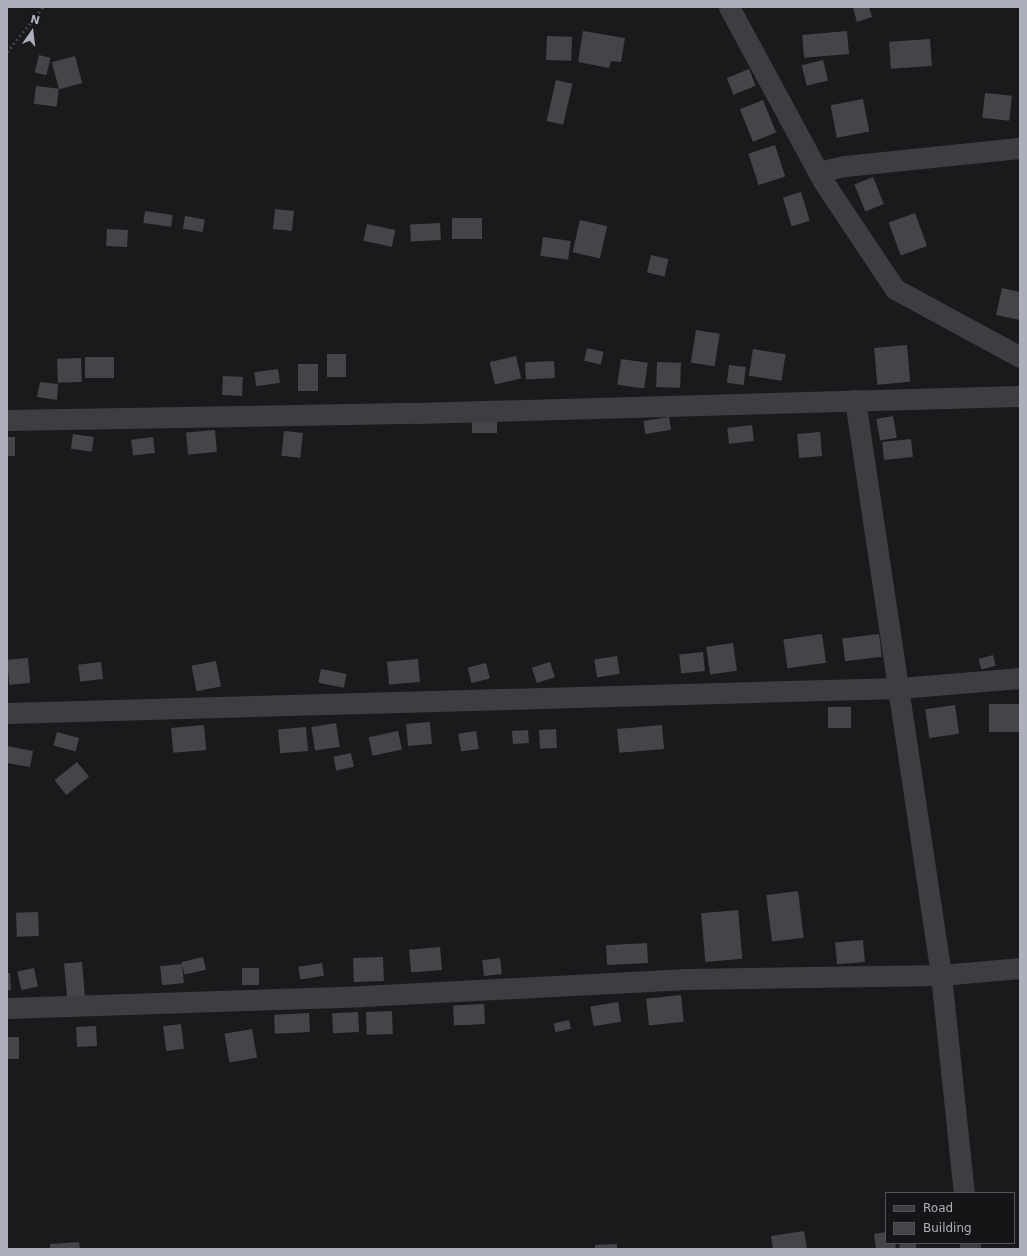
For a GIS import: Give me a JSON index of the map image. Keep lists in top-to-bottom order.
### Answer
{
  "legend": ["Road", "Building"],
  "north": "top"
}
